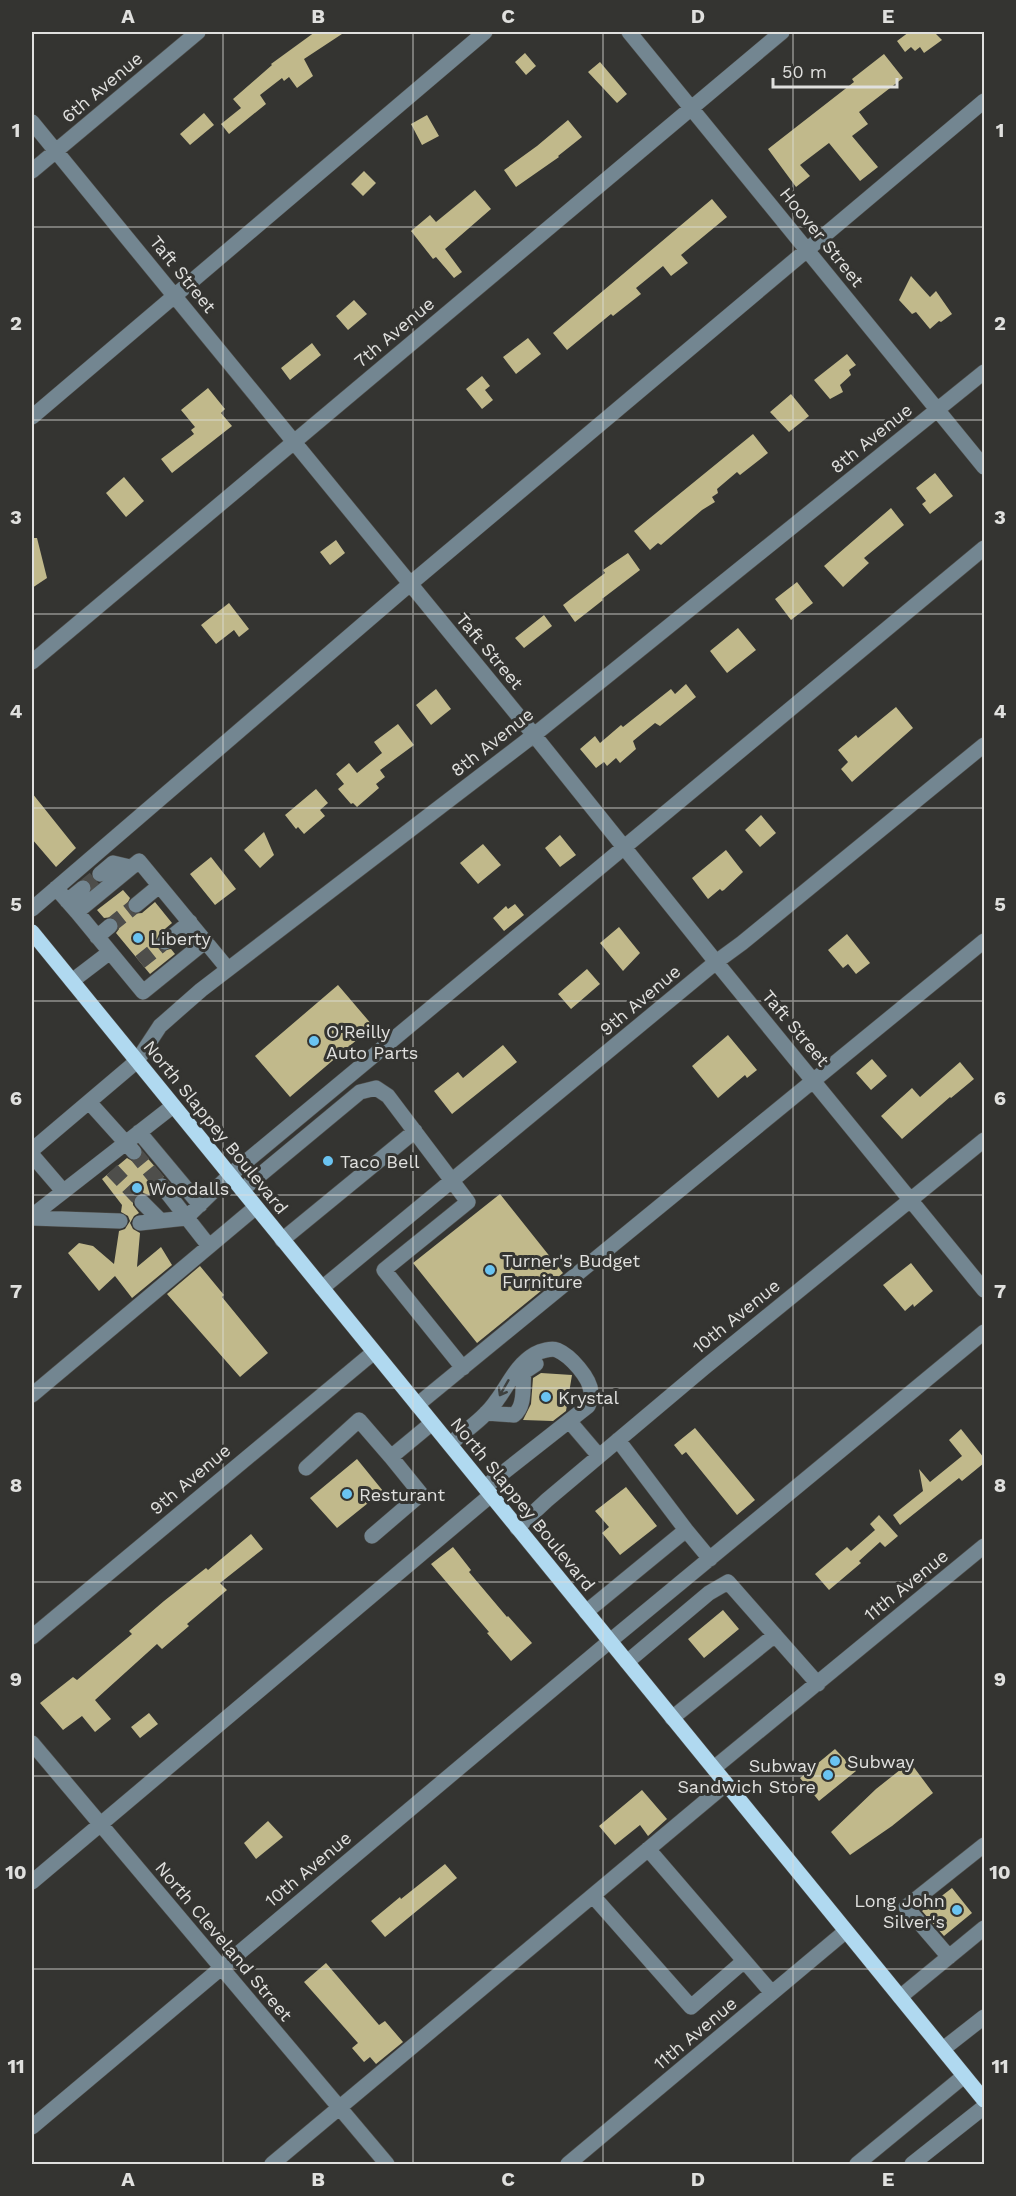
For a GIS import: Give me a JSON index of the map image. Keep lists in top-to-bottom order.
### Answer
{
  "streets": {
    "main road": ["North Slappey Boulevard"],
    "street": [
      "6th Avenue",
      "Hoover Street",
      "Taft Street",
      "7th Avenue",
      "8th Avenue",
      "9th Avenue",
      "10th Avenue",
      "11th Avenue",
      "North Cleveland Street"
    ]
  },
  "crossings": [
    ["6th Avenue", "Taft Street"],
    ["Hoover Street", "7th Avenue"],
    ["Hoover Street", "8th Avenue"],
    ["Taft Street", "7th Avenue"],
    ["Taft Street", "8th Avenue"],
    ["Taft Street", "9th Avenue"],
    ["Taft Street", "10th Avenue"],
    ["8th Avenue", "North Slappey Boulevard"],
    ["9th Avenue", "North Slappey Boulevard"],
    ["North Slappey Boulevard", "10th Avenue"],
    ["North Slappey Boulevard", "11th Avenue"],
    ["10th Avenue", "North Cleveland Street"]
  ],
  "places": [
    "Liberty",
    "O'Reilly Auto Parts",
    "Taco Bell",
    "Woodalls",
    "Turner's Budget Furniture",
    "Krystal",
    "Resturant",
    "Subway",
    "Subway Sandwich Store",
    "Long John Silver's"
  ],
  "scale_bar": "50 m",
  "grid": {
    "columns": [
      "A",
      "B",
      "C",
      "D",
      "E"
    ],
    "rows": [
      "1",
      "2",
      "3",
      "4",
      "5",
      "6",
      "7",
      "8",
      "9",
      "10",
      "11"
    ]
  }
}
